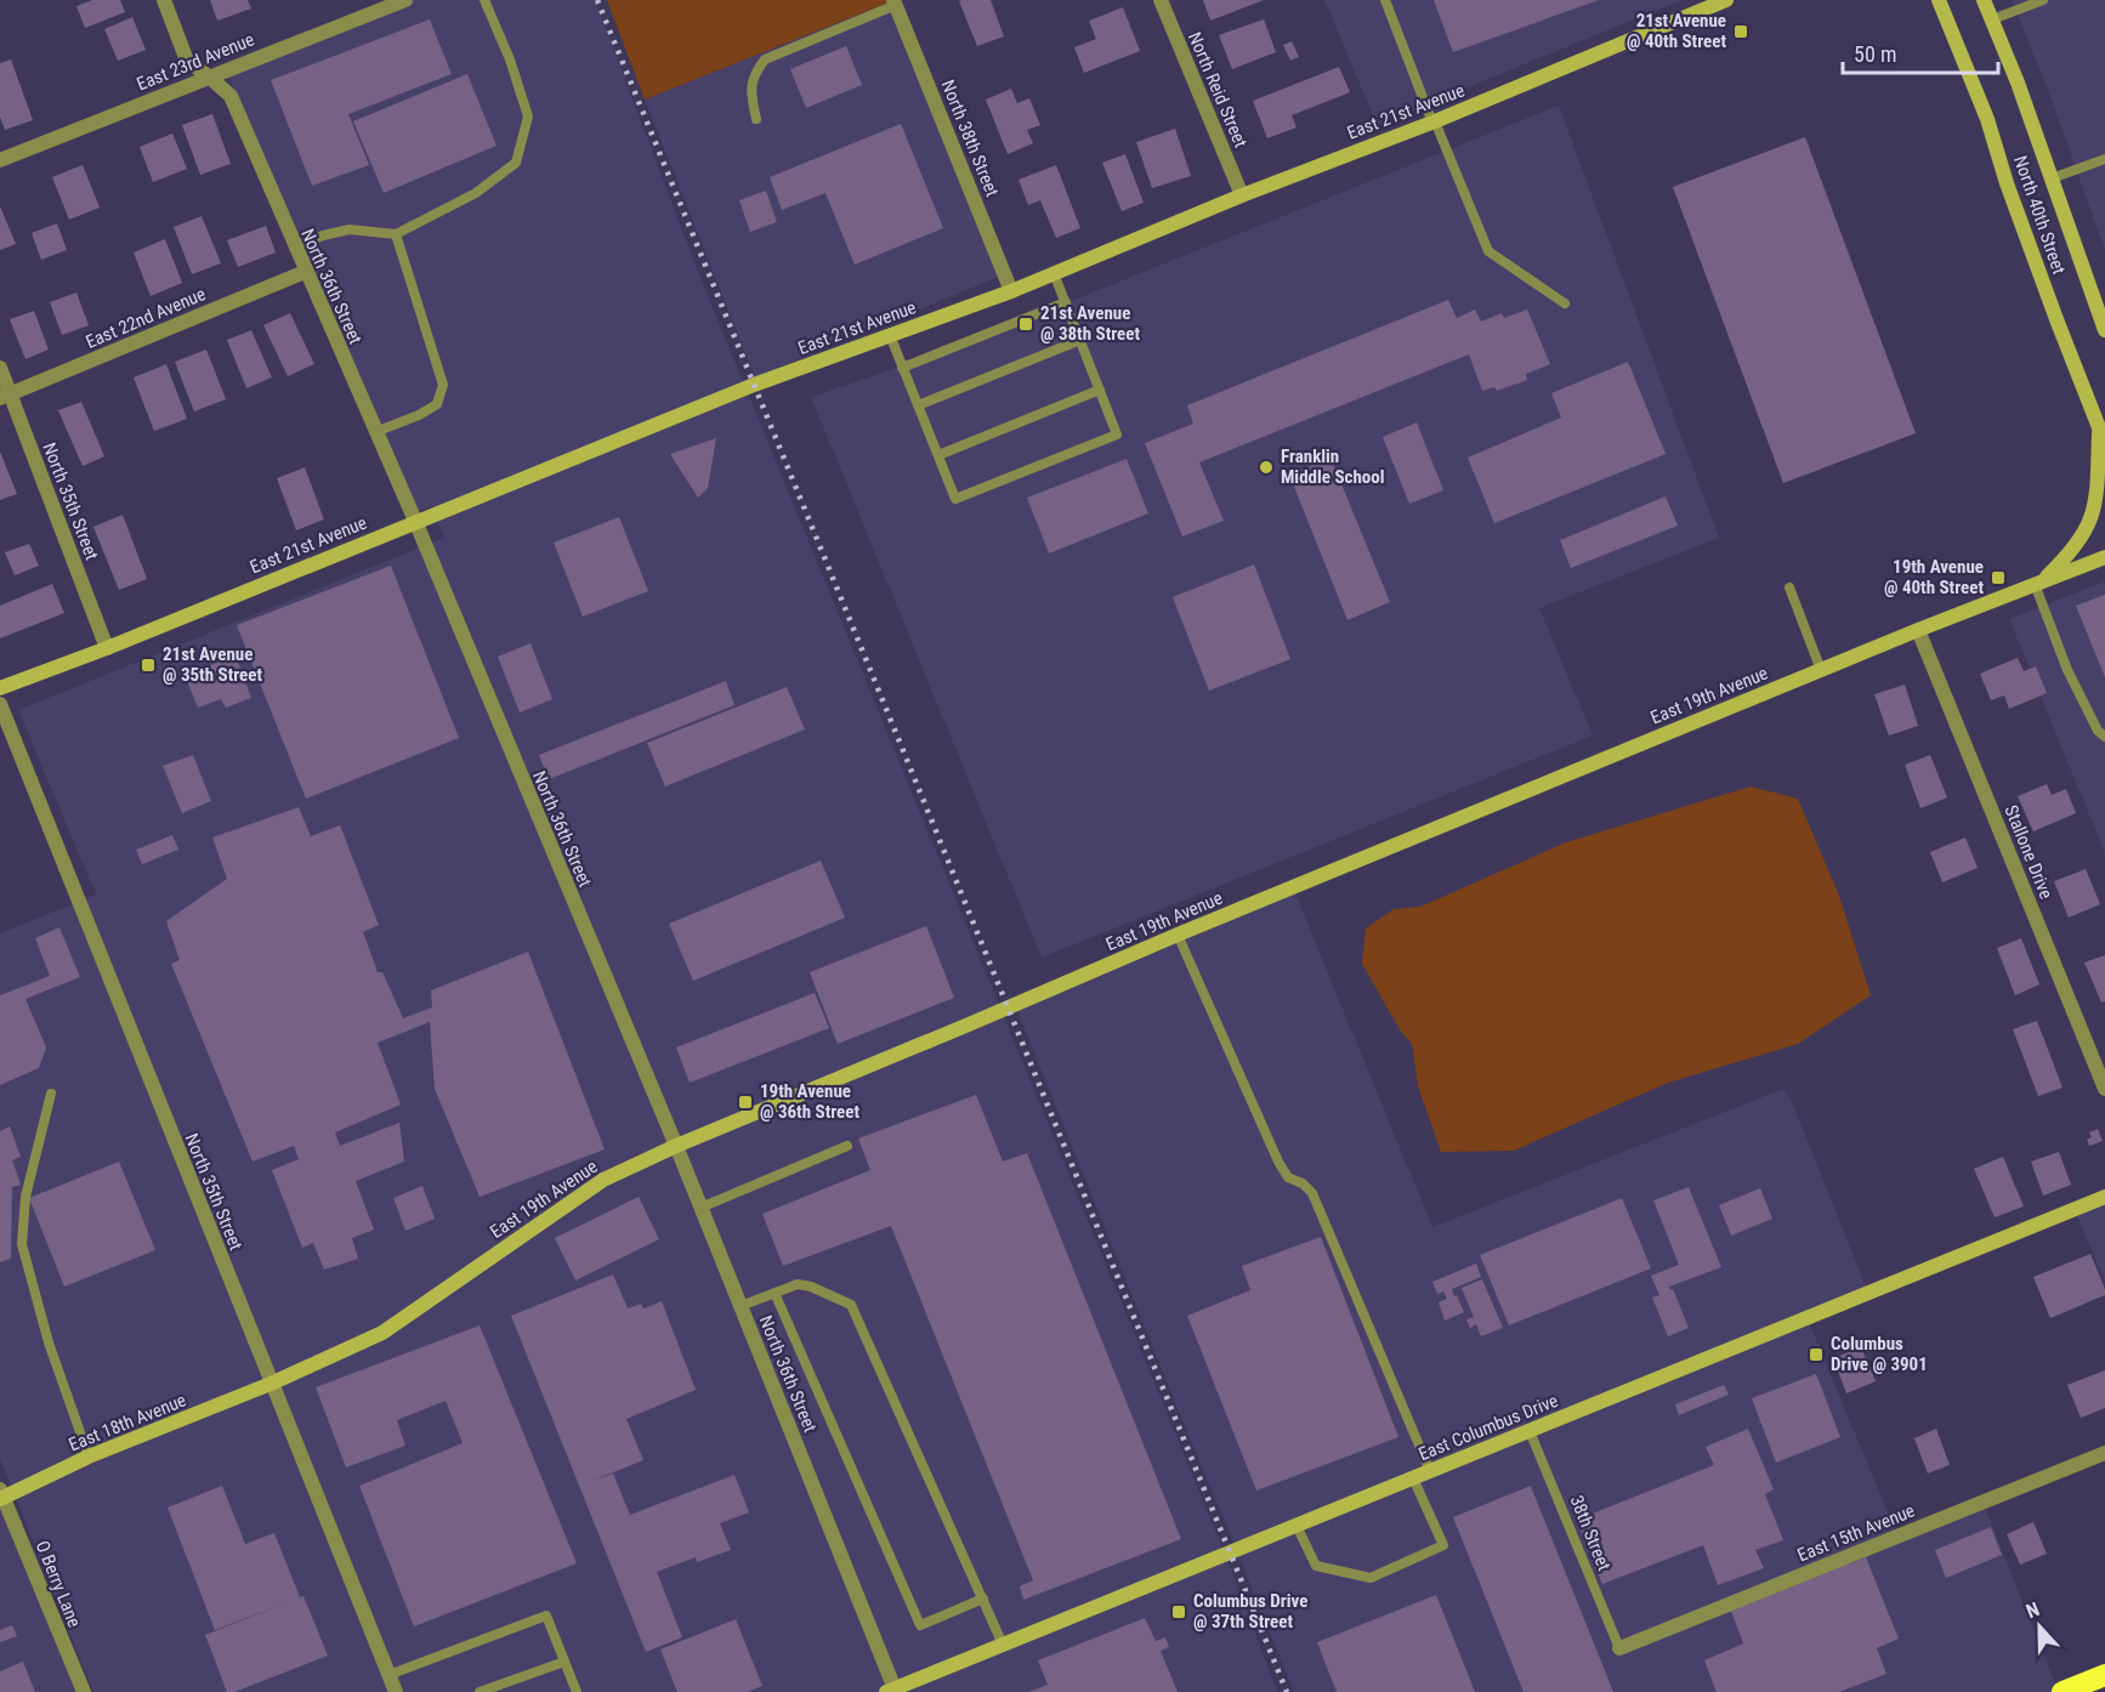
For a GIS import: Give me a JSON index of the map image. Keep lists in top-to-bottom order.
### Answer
{
  "streets": {
    "main road": [
      "East 21st Avenue",
      "North 40th Street",
      "East 19th Avenue",
      "East 18th Avenue",
      "East Columbus Drive"
    ],
    "street": [
      "East 23rd Avenue",
      "North Reid Street",
      "North 38th Street",
      "North 36th Street",
      "East 22nd Avenue",
      "North 35th Street",
      "Stallone Drive",
      "East 15th Avenue",
      "O Berry Lane"
    ],
    "lane": ["38th Street"]
  },
  "crossings": [
    ["East 23rd Avenue", "North 36th Street"],
    ["North Reid Street", "East 21st Avenue"],
    ["East 21st Avenue", "North 38th Street"],
    ["East 21st Avenue", "North 36th Street"],
    ["East 21st Avenue", "North 35th Street"],
    ["North 36th Street", "East 22nd Avenue"],
    ["North 36th Street", "East 19th Avenue"],
    ["North 36th Street", "East Columbus Drive"],
    ["East 22nd Avenue", "North 35th Street"],
    ["North 35th Street", "East 19th Avenue"],
    ["North 35th Street", "East 18th Avenue"],
    ["East 19th Avenue", "Stallone Drive"],
    ["East 19th Avenue", "East 18th Avenue"],
    ["East 18th Avenue", "O Berry Lane"],
    ["East Columbus Drive", "38th Street"],
    ["38th Street", "East 15th Avenue"]
  ],
  "places": {
    "transit": [
      "21st Avenue @ 40th Street",
      "21st Avenue @ 38th Street",
      "19th Avenue @ 40th Street",
      "21st Avenue @ 35th Street",
      "19th Avenue @ 36th Street",
      "Columbus Drive @ 3901",
      "Columbus Drive @ 37th Street"
    ],
    "other": ["Franklin Middle School"]
  },
  "scale_bar": "50 m",
  "north": "top"
}
